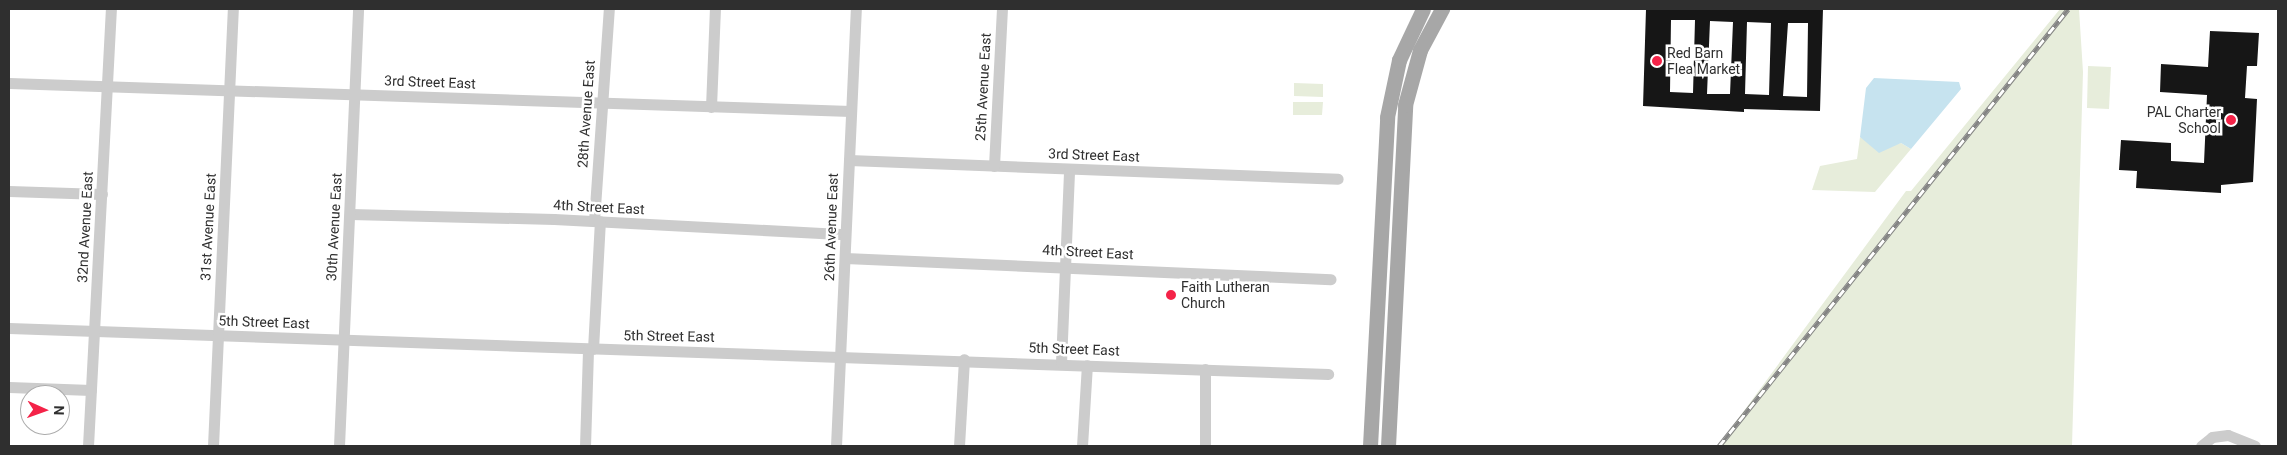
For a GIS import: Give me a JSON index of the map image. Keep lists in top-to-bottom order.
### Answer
{
  "streets": {
    "street": [
      "3rd Street East",
      "25th Avenue East",
      "28th Avenue East",
      "4th Street East",
      "32nd Avenue East",
      "31st Avenue East",
      "30th Avenue East",
      "26th Avenue East",
      "5th Street East"
    ]
  },
  "crossings": [
    ["3rd Street East", "25th Avenue East"],
    ["3rd Street East", "28th Avenue East"],
    ["3rd Street East", "32nd Avenue East"],
    ["3rd Street East", "31st Avenue East"],
    ["3rd Street East", "30th Avenue East"],
    ["3rd Street East", "26th Avenue East"],
    ["28th Avenue East", "4th Street East"],
    ["28th Avenue East", "5th Street East"],
    ["4th Street East", "30th Avenue East"],
    ["4th Street East", "26th Avenue East"],
    ["32nd Avenue East", "5th Street East"],
    ["31st Avenue East", "5th Street East"],
    ["30th Avenue East", "5th Street East"],
    ["26th Avenue East", "5th Street East"]
  ],
  "places": ["Red Barn Flea Market", "PAL Charter School", "Faith Lutheran Church"],
  "north": "right"
}
